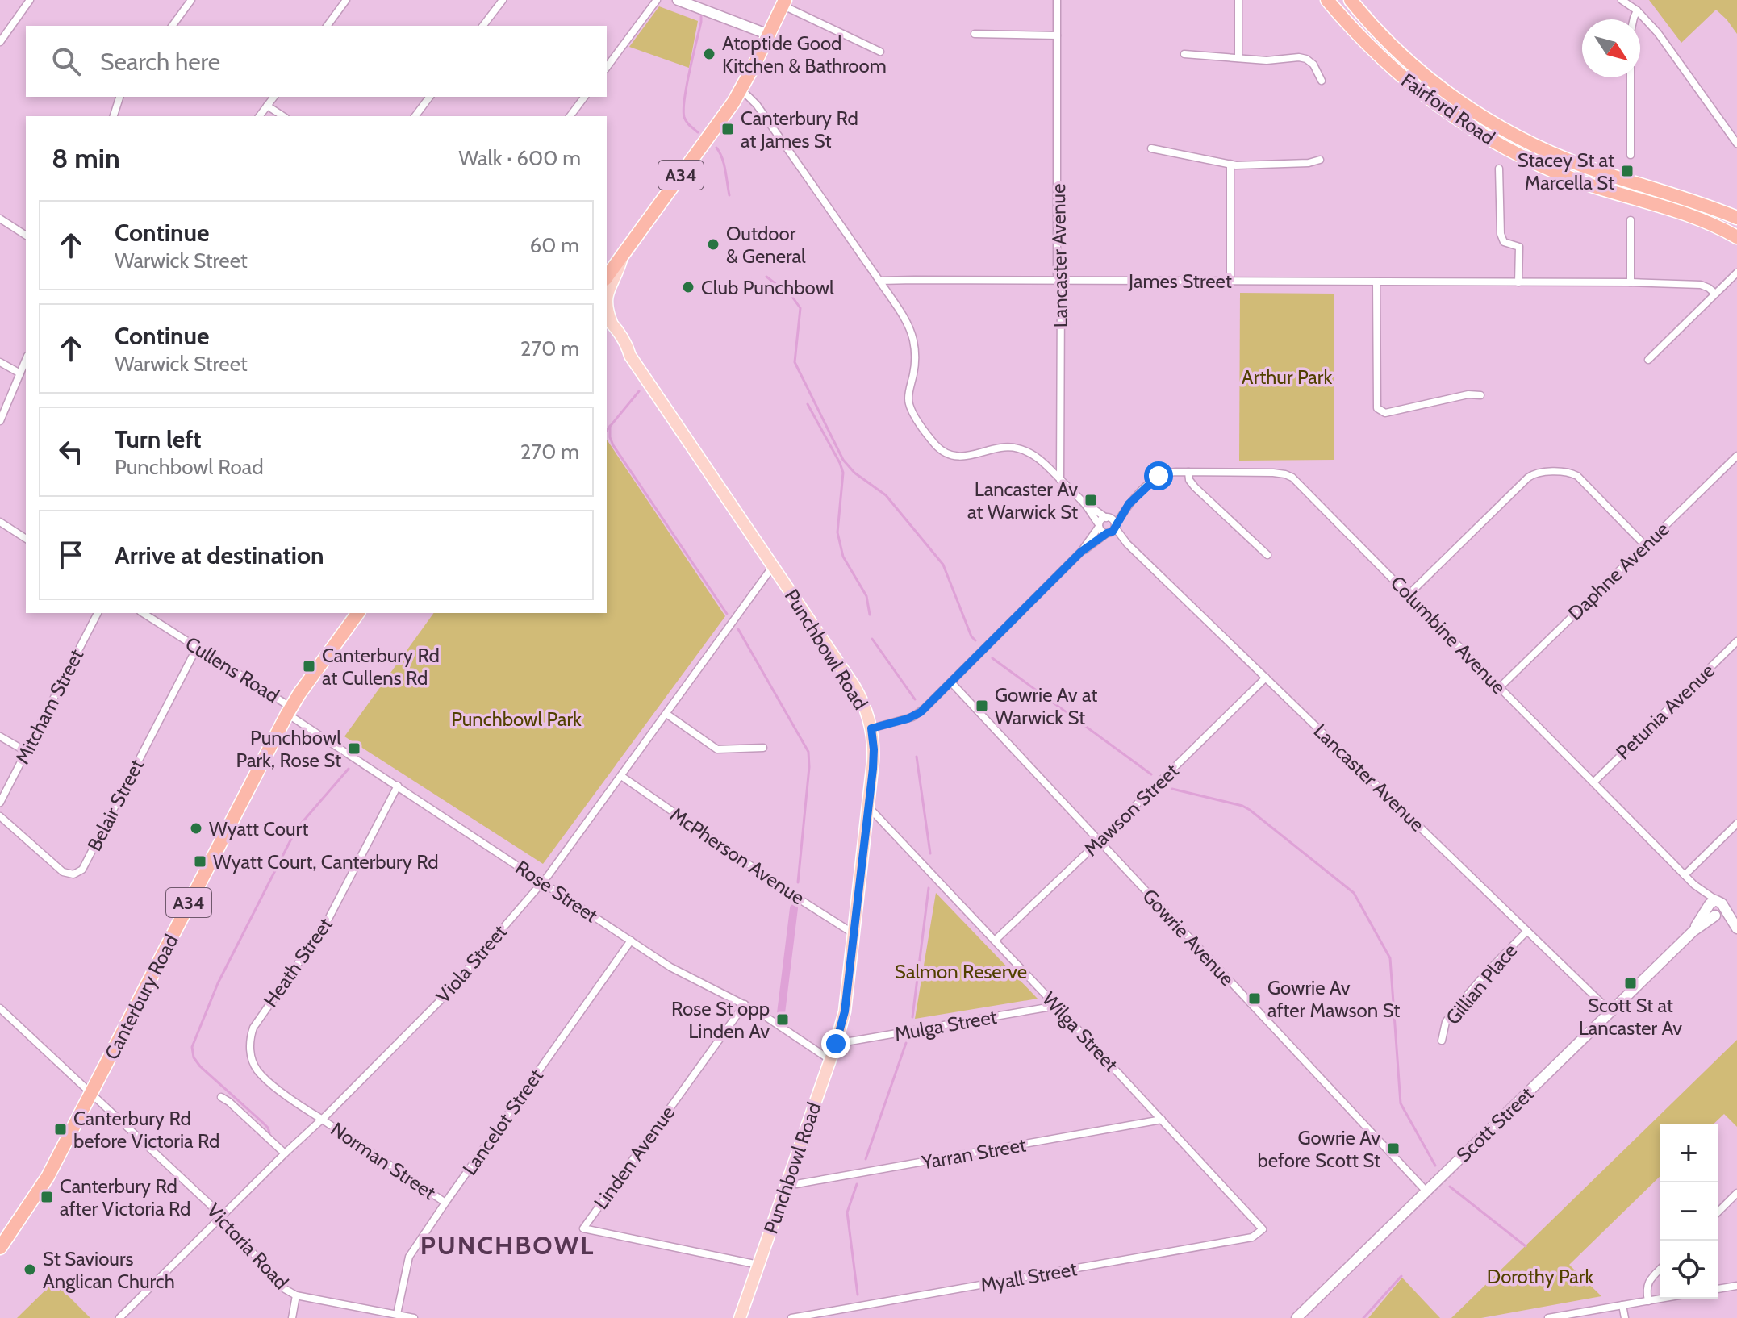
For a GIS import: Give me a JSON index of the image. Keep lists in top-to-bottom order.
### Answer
{
  "streets": {
    "highway": ["Fairford Road", "A34", "Canterbury Road"],
    "main road": ["Punchbowl Road"],
    "street": [
      "Lancaster Avenue",
      "James Street",
      "Daphne Avenue",
      "Columbine Avenue",
      "Cullens Road",
      "Mitcham Street",
      "Petunia Avenue",
      "Belair Street",
      "Mawson Street",
      "McPherson Avenue",
      "Rose Street",
      "Gowrie Avenue",
      "Heath Street",
      "Viola Street",
      "Gillian Place",
      "Mulga Street",
      "Wilga Street",
      "Lancelot Street",
      "Scott Street",
      "Yarran Street",
      "Linden Avenue",
      "Norman Street",
      "Victoria Road",
      "Myall Street"
    ]
  },
  "crossings": [
    ["Lancaster Avenue", "James Street"],
    ["Lancaster Avenue", "Mawson Street"],
    ["Lancaster Avenue", "Gillian Place"],
    ["Lancaster Avenue", "Scott Street"],
    ["Daphne Avenue", "Columbine Avenue"],
    ["Columbine Avenue", "Petunia Avenue"],
    ["Columbine Avenue", "Scott Street"],
    ["Punchbowl Road", "McPherson Avenue"],
    ["Punchbowl Road", "Rose Street"],
    ["Punchbowl Road", "Viola Street"],
    ["Punchbowl Road", "Mulga Street"],
    ["Punchbowl Road", "Wilga Street"],
    ["Punchbowl Road", "Yarran Street"],
    ["Punchbowl Road", "Linden Avenue"],
    ["Cullens Road", "Belair Street"],
    ["Cullens Road", "Rose Street"],
    ["Cullens Road", "Canterbury Road"],
    ["Mawson Street", "Gowrie Avenue"],
    ["Mawson Street", "Wilga Street"],
    ["McPherson Avenue", "Viola Street"],
    ["Rose Street", "Heath Street"],
    ["Rose Street", "Viola Street"],
    ["Rose Street", "Canterbury Road"],
    ["Rose Street", "Lancelot Street"],
    ["Rose Street", "Linden Avenue"],
    ["Gowrie Avenue", "Scott Street"],
    ["Heath Street", "Viola Street"],
    ["Heath Street", "Norman Street"],
    ["Viola Street", "Norman Street"],
    ["Viola Street", "Victoria Road"],
    ["Canterbury Road", "Victoria Road"],
    ["Mulga Street", "Wilga Street"],
    ["Wilga Street", "Yarran Street"],
    ["Wilga Street", "Myall Street"],
    ["Lancelot Street", "Norman Street"],
    ["Lancelot Street", "Victoria Road"]
  ],
  "districts": ["PUNCHBOWL"],
  "parks": [
    "Arthur Park",
    "Punchbowl Park",
    "Salmon Reserve",
    "Dorothy Park"
  ],
  "places": {
    "other": [
      "Atoptide Good Kitchen & Bathroom",
      "Outdoor & General",
      "Club Punchbowl",
      "Wyatt Court",
      "St Saviours Anglican Church"
    ],
    "transit": [
      "Canterbury Rd at James St",
      "Stacey St at Marcella St",
      "Lancaster Av at Warwick St",
      "Canterbury Rd at Cullens Rd",
      "Gowrie Av at Warwick St",
      "Punchbowl Park, Rose St",
      "Wyatt Court, Canterbury Rd",
      "Scott St at Lancaster Av",
      "Gowrie Av after Mawson St",
      "Rose St opp Linden Av",
      "Canterbury Rd before Victoria Rd",
      "Gowrie Av before Scott St",
      "Canterbury Rd after Victoria Rd"
    ]
  },
  "north": "bottom right",
  "page": {
    "search": "Search here",
    "heading": ["8 min", "Walk · 600 m"],
    "list": [
      ["Continue", "Warwick Street", "60 m"],
      ["Continue", "Warwick Street", "270 m"],
      ["Turn left", "Punchbowl Road", "270 m"],
      "Arrive at destination"
    ],
    "map_buttons": ["+", "−"]
  }
}
